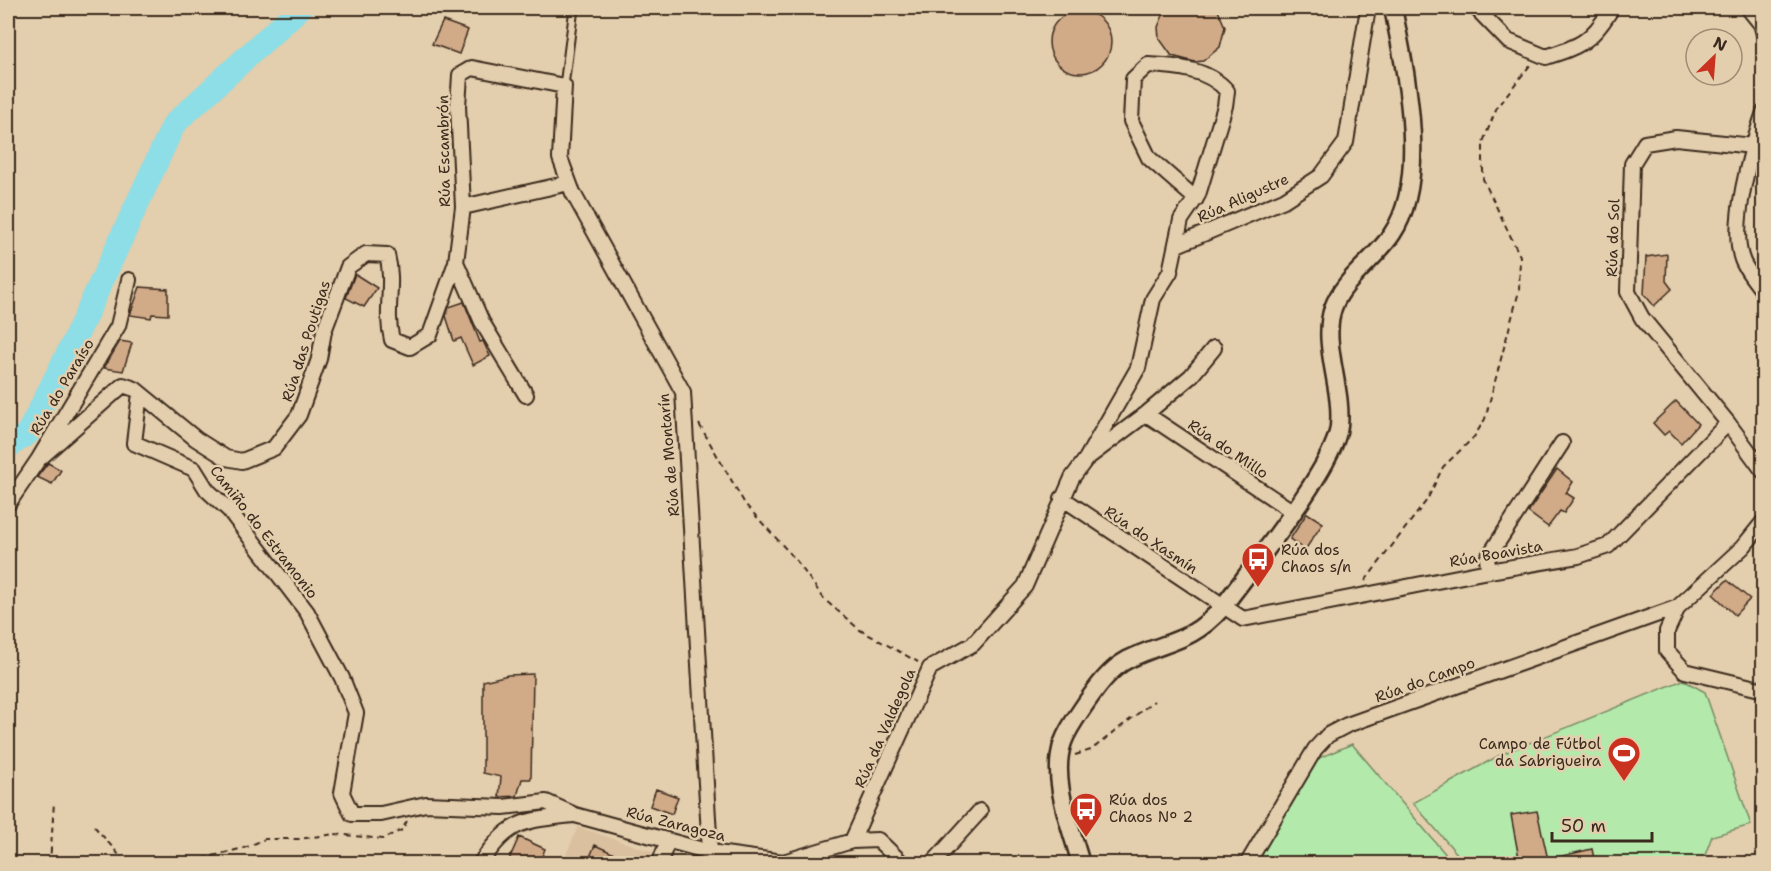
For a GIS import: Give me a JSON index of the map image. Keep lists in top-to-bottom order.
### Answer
{
  "streets": {
    "street": [
      "Rúa Escambrón",
      "Rúa Aligustre",
      "Rúa do Sol",
      "Rúa das Poutigas",
      "Rúa do Paraíso",
      "Rúa do Millo",
      "Rúa de Montarín",
      "Camiño do Estramonio",
      "Rúa do Xasmín",
      "Rúa Boavista",
      "Rúa do Campo",
      "Rúa da Valdegola",
      "Rúa Zaragoza"
    ]
  },
  "crossings": [
    ["Rúa Escambrón", "Rúa das Poutigas"],
    ["Rúa Escambrón", "Rúa de Montarín"],
    ["Rúa do Sol", "Rúa Boavista"],
    ["Rúa das Poutigas", "Camiño do Estramonio"],
    ["Rúa do Millo", "Rúa da Valdegola"],
    ["Rúa de Montarín", "Rúa Zaragoza"],
    ["Camiño do Estramonio", "Rúa Zaragoza"],
    ["Rúa do Xasmín", "Rúa Boavista"],
    ["Rúa do Xasmín", "Rúa da Valdegola"],
    ["Rúa da Valdegola", "Rúa Zaragoza"]
  ],
  "places": {
    "bus stop": ["Rúa dos Chaos s/n", "Rúa dos Chaos Nº 2"],
    "sports": ["Campo de Fútbol da Sabrigueira"]
  },
  "scale_bar": "50 m",
  "north": "top right"
}
